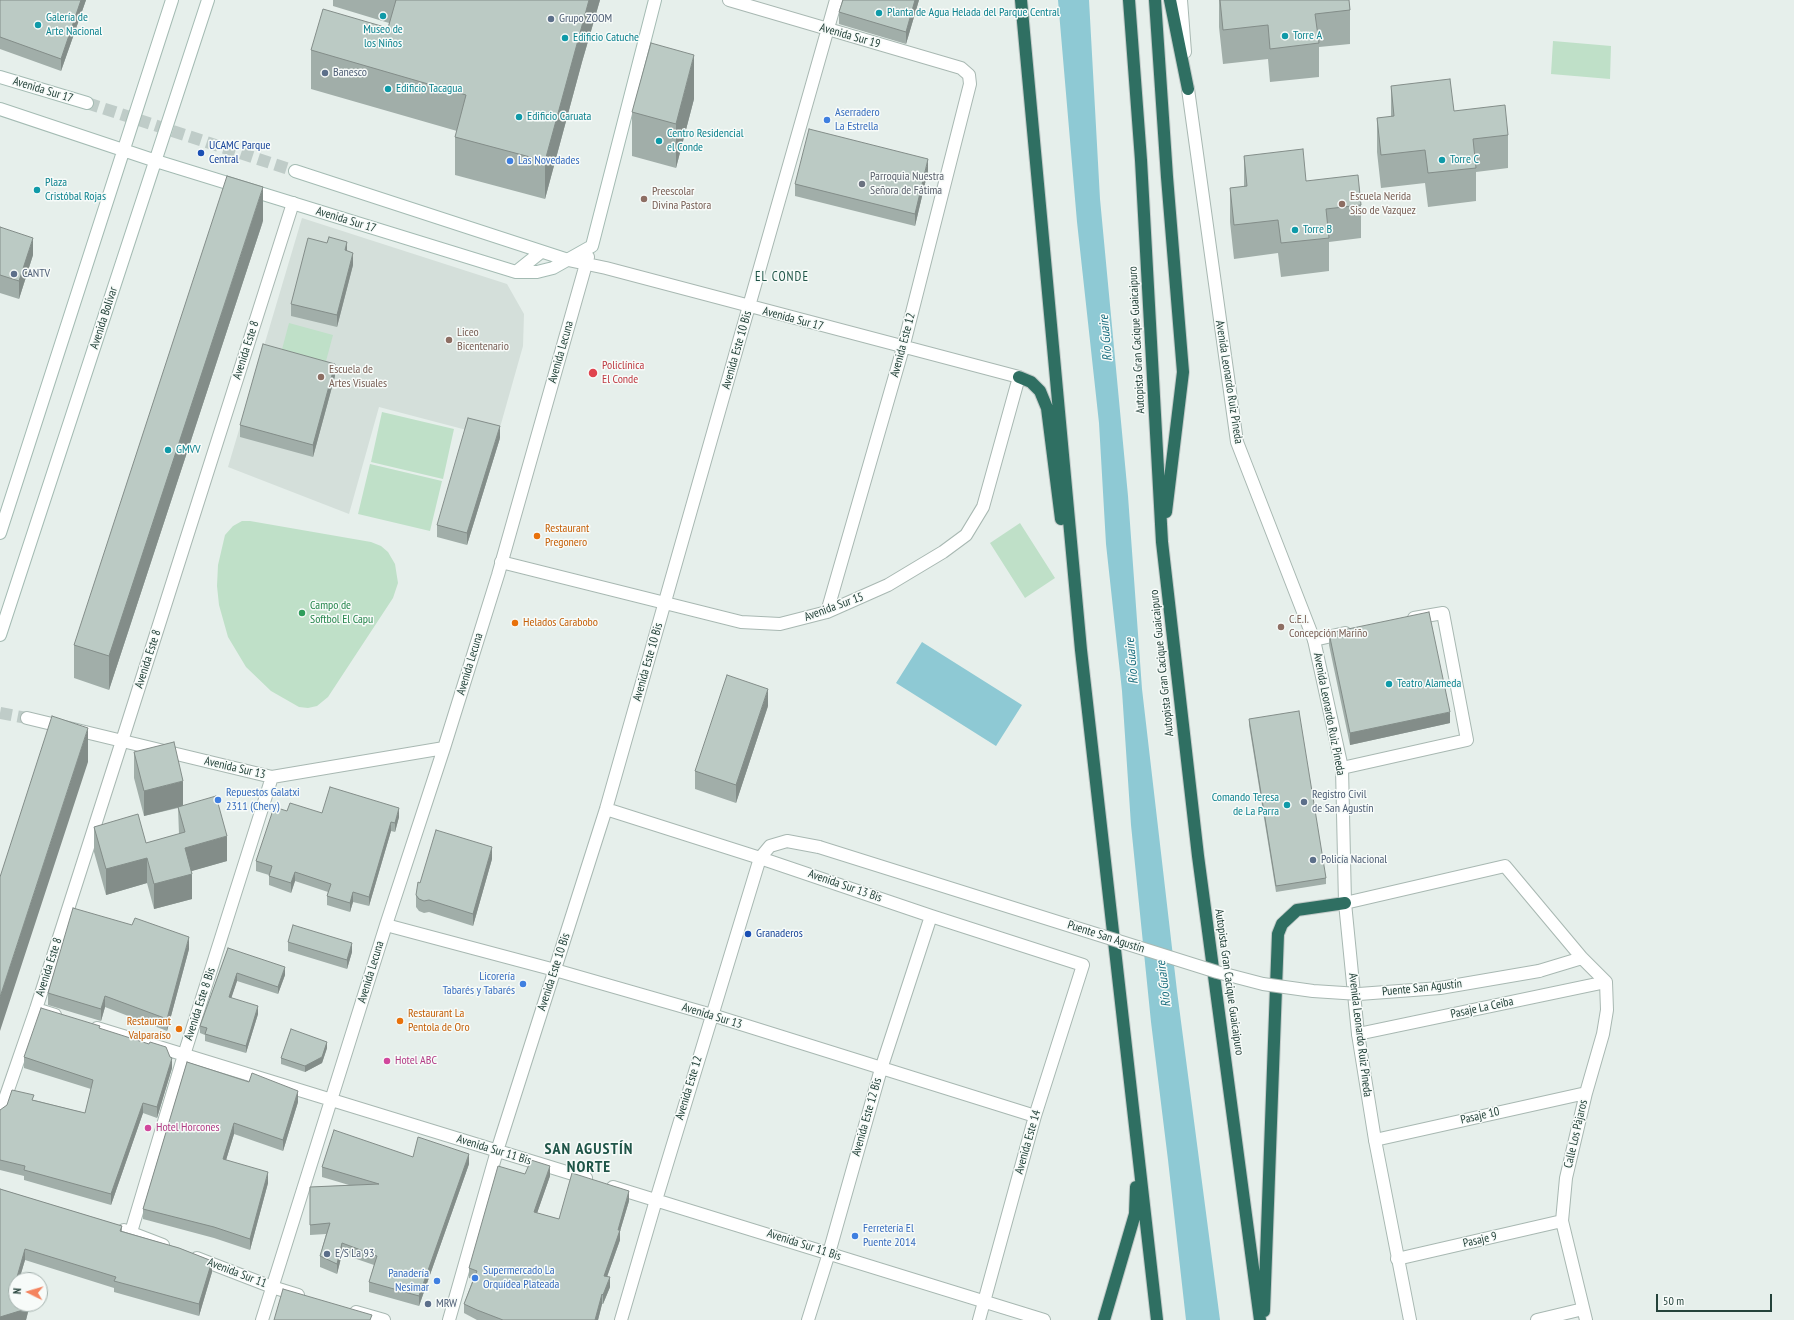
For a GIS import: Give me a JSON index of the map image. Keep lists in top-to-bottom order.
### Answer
{
  "streets": {
    "highway": ["Autopista Gran Cacique Guaicaipuro"],
    "street": [
      "Avenida Sur 19",
      "Avenida Sur 17",
      "Avenida Bolívar",
      "Avenida Este 12",
      "Avenida Este 8",
      "Avenida Este 10 Bis",
      "Avenida Lecuna",
      "Avenida Leonardo Ruiz Pineda",
      "Avenida Sur 15",
      "Avenida Sur 13",
      "Avenida Sur 13 Bis",
      "Puente San Agustín",
      "Avenida Este 8 Bis",
      "Pasaje La Ceiba",
      "Pasaje 10",
      "Avenida Este 12 Bis",
      "Calle Los Pájaros",
      "Avenida Este 14",
      "Avenida Sur 11 Bis",
      "Pasaje 9",
      "Avenida Sur 11"
    ]
  },
  "crossings": [
    ["Avenida Sur 19", "Avenida Este 12"],
    ["Avenida Sur 19", "Avenida Este 10 Bis"],
    ["Avenida Sur 17", "Avenida Bolívar"],
    ["Avenida Sur 17", "Avenida Este 12"],
    ["Avenida Sur 17", "Avenida Este 8"],
    ["Avenida Sur 17", "Avenida Este 10 Bis"],
    ["Avenida Sur 17", "Avenida Lecuna"],
    ["Avenida Sur 17", "Avenida Sur 15"],
    ["Avenida Este 12", "Avenida Sur 15"],
    ["Avenida Este 12", "Avenida Sur 13"],
    ["Avenida Este 12", "Avenida Sur 13 Bis"],
    ["Avenida Este 12", "Puente San Agustín"],
    ["Avenida Este 12", "Avenida Sur 11 Bis"],
    ["Avenida Este 8", "Avenida Sur 13"],
    ["Avenida Este 10 Bis", "Avenida Sur 15"],
    ["Avenida Este 10 Bis", "Avenida Sur 13"],
    ["Avenida Este 10 Bis", "Avenida Sur 13 Bis"],
    ["Avenida Este 10 Bis", "Avenida Sur 11 Bis"],
    ["Avenida Lecuna", "Avenida Sur 15"],
    ["Avenida Lecuna", "Avenida Sur 13"],
    ["Avenida Lecuna", "Avenida Sur 11 Bis"],
    ["Avenida Lecuna", "Avenida Sur 11"],
    ["Avenida Leonardo Ruiz Pineda", "Pasaje La Ceiba"],
    ["Avenida Leonardo Ruiz Pineda", "Pasaje 10"],
    ["Avenida Leonardo Ruiz Pineda", "Pasaje 9"],
    ["Avenida Sur 13", "Avenida Este 8 Bis"],
    ["Avenida Sur 13", "Avenida Este 12 Bis"],
    ["Avenida Sur 13", "Avenida Este 14"],
    ["Avenida Sur 13 Bis", "Puente San Agustín"],
    ["Avenida Sur 13 Bis", "Avenida Este 12 Bis"],
    ["Avenida Sur 13 Bis", "Avenida Este 14"],
    ["Avenida Este 8 Bis", "Avenida Sur 11 Bis"],
    ["Avenida Este 8 Bis", "Avenida Sur 11"],
    ["Pasaje La Ceiba", "Calle Los Pájaros"],
    ["Pasaje 10", "Calle Los Pájaros"],
    ["Avenida Este 12 Bis", "Avenida Sur 11 Bis"],
    ["Calle Los Pájaros", "Pasaje 9"],
    ["Avenida Este 14", "Avenida Sur 11 Bis"]
  ],
  "districts": ["EL CONDE", "SAN AGUSTÍN NORTE"],
  "water": ["Río Guaire"],
  "places": [
    "Planta de Agua Helada del Parque Central",
    "Museo de los Niños",
    "Grupo ZOOM",
    "Galería de Arte Nacional",
    "Torre A",
    "Edificio Catuche",
    "Banesco",
    "Edificio Tacagua",
    "Edificio Caruata",
    "Aserradero La Estrella",
    "Centro Residencial el Conde",
    "UCAMC Parque Central",
    "Torre C",
    "Las Novedades",
    "Parroquia Nuestra Señora de Fátima",
    "Plaza Cristóbal Rojas",
    "Preescolar Divina Pastora",
    "Escuela Nerida Siso de Vazquez",
    "Torre B",
    "CANTV",
    "Liceo Bicentenario",
    "Policlínica El Conde",
    "Escuela de Artes Visuales",
    "GMVV",
    "Restaurant Pregonero",
    "Campo de Softbol El Capu",
    "Helados Carabobo",
    "C.E.I. Concepción Mariño",
    "Teatro Alameda",
    "Repuestos Galatxi 2311 (Chery)",
    "Registro Civil de San Agustín",
    "Comando Teresa de La Parra",
    "Policía Nacional",
    "Granaderos",
    "Licorería Tabarés y Tabarés",
    "Restaurant La Pentola de Oro",
    "Restaurant Valparaíso",
    "Hotel ABC",
    "Hotel Horcones",
    "Ferretería El Puente 2014",
    "E/S La 93",
    "Supermercado La Orquídea Plateada",
    "Panadería Nesimar",
    "MRW"
  ],
  "scale_bar": "50 m",
  "north": "left"
}
